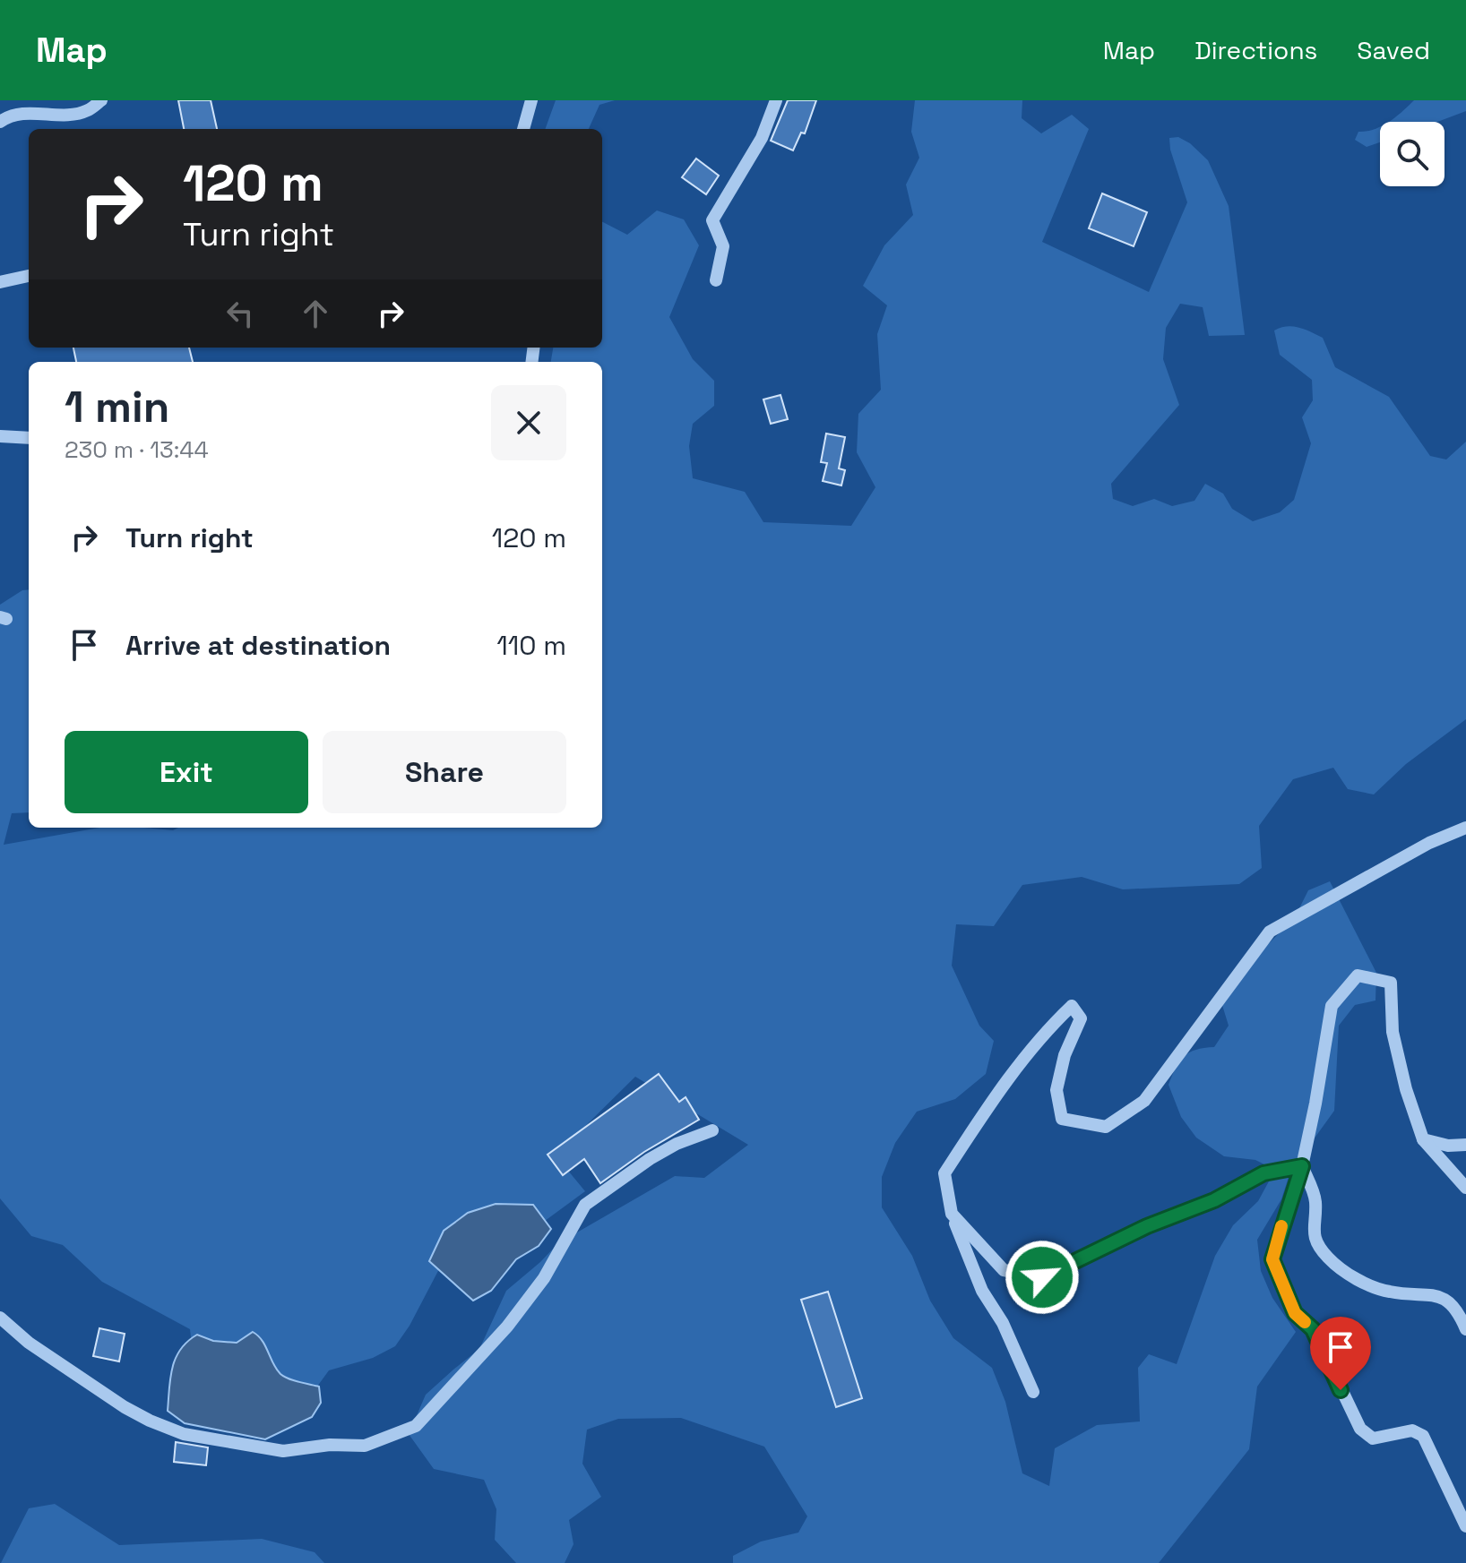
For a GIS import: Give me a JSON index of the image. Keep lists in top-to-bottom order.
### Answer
{
  "page": {
    "header": "Map",
    "nav": ["Map", "Directions", "Saved"],
    "turn": ["120 m", "Turn right"],
    "heading": ["1 min", "230 m · 13:44"],
    "list": [
      {
        "name": "Turn right",
        "value": "120 m"
      },
      {
        "name": "Arrive at destination",
        "value": "110 m"
      }
    ],
    "buttons": ["Exit", "Share"]
  }
}
